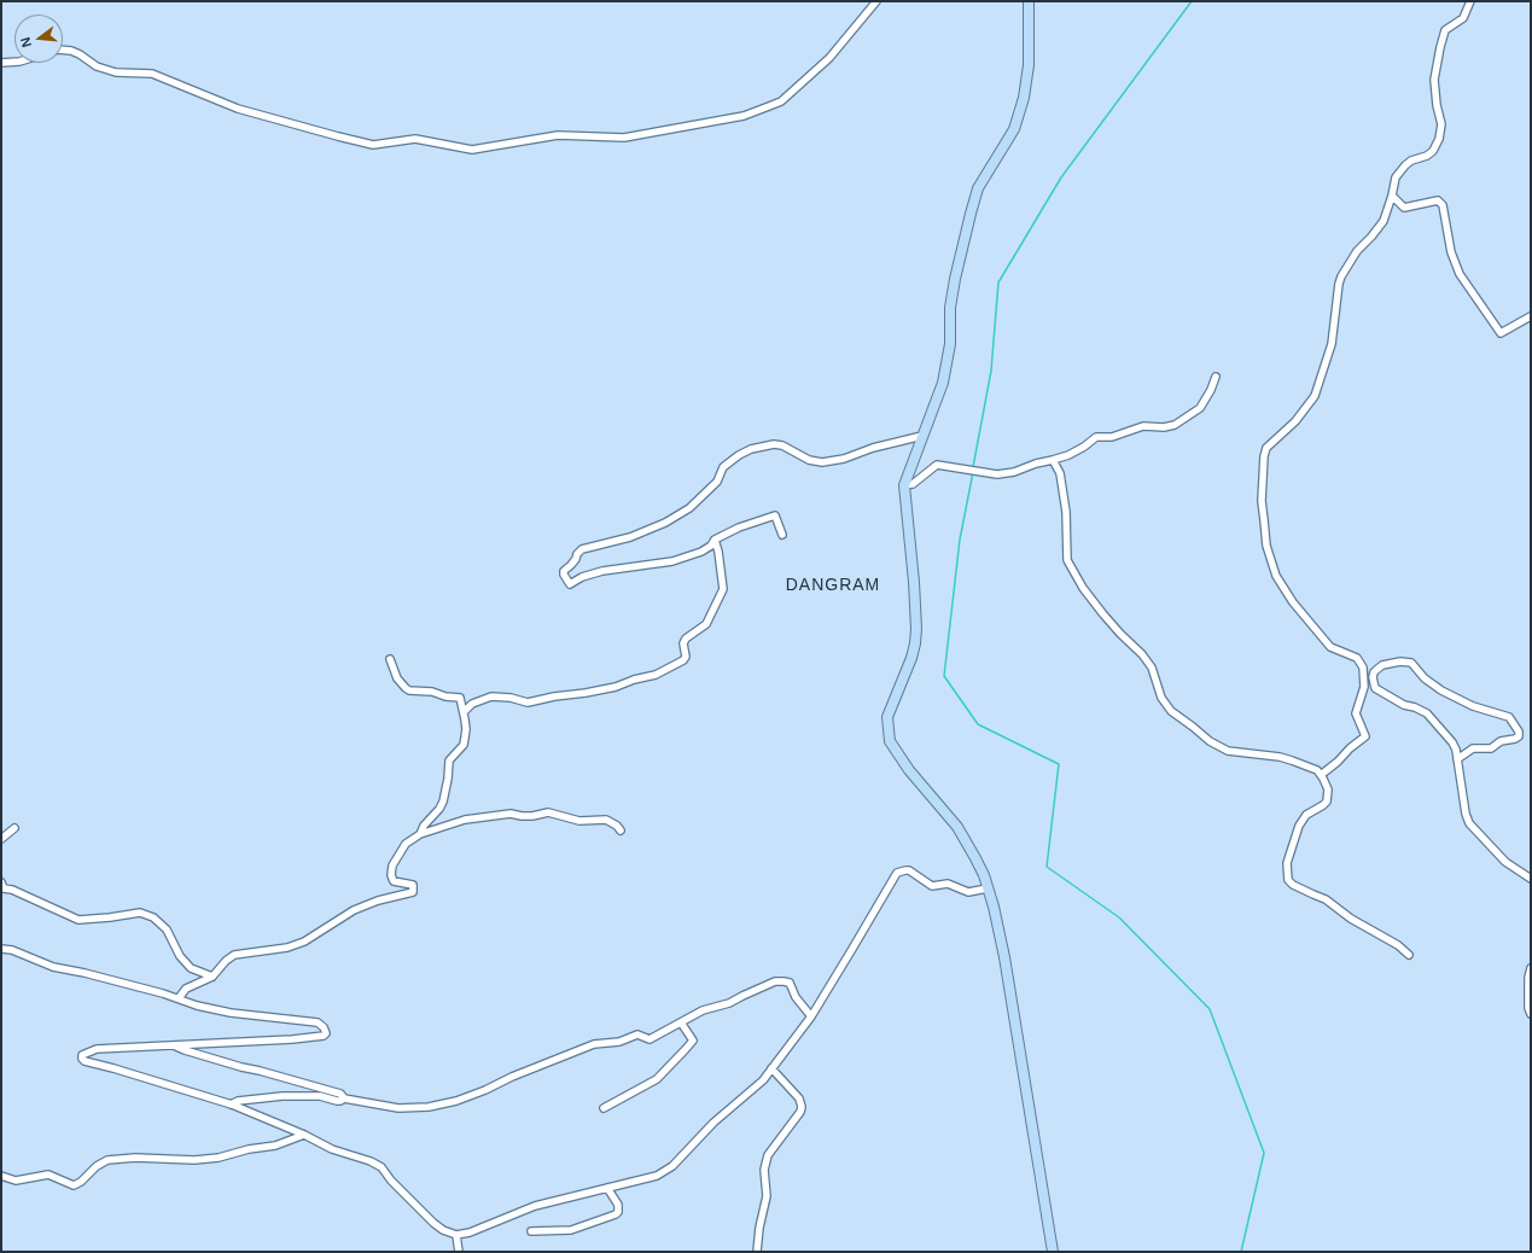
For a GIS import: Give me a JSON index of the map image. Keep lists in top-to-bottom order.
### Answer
{
  "districts": ["DANGRAM"],
  "north": "left"
}
